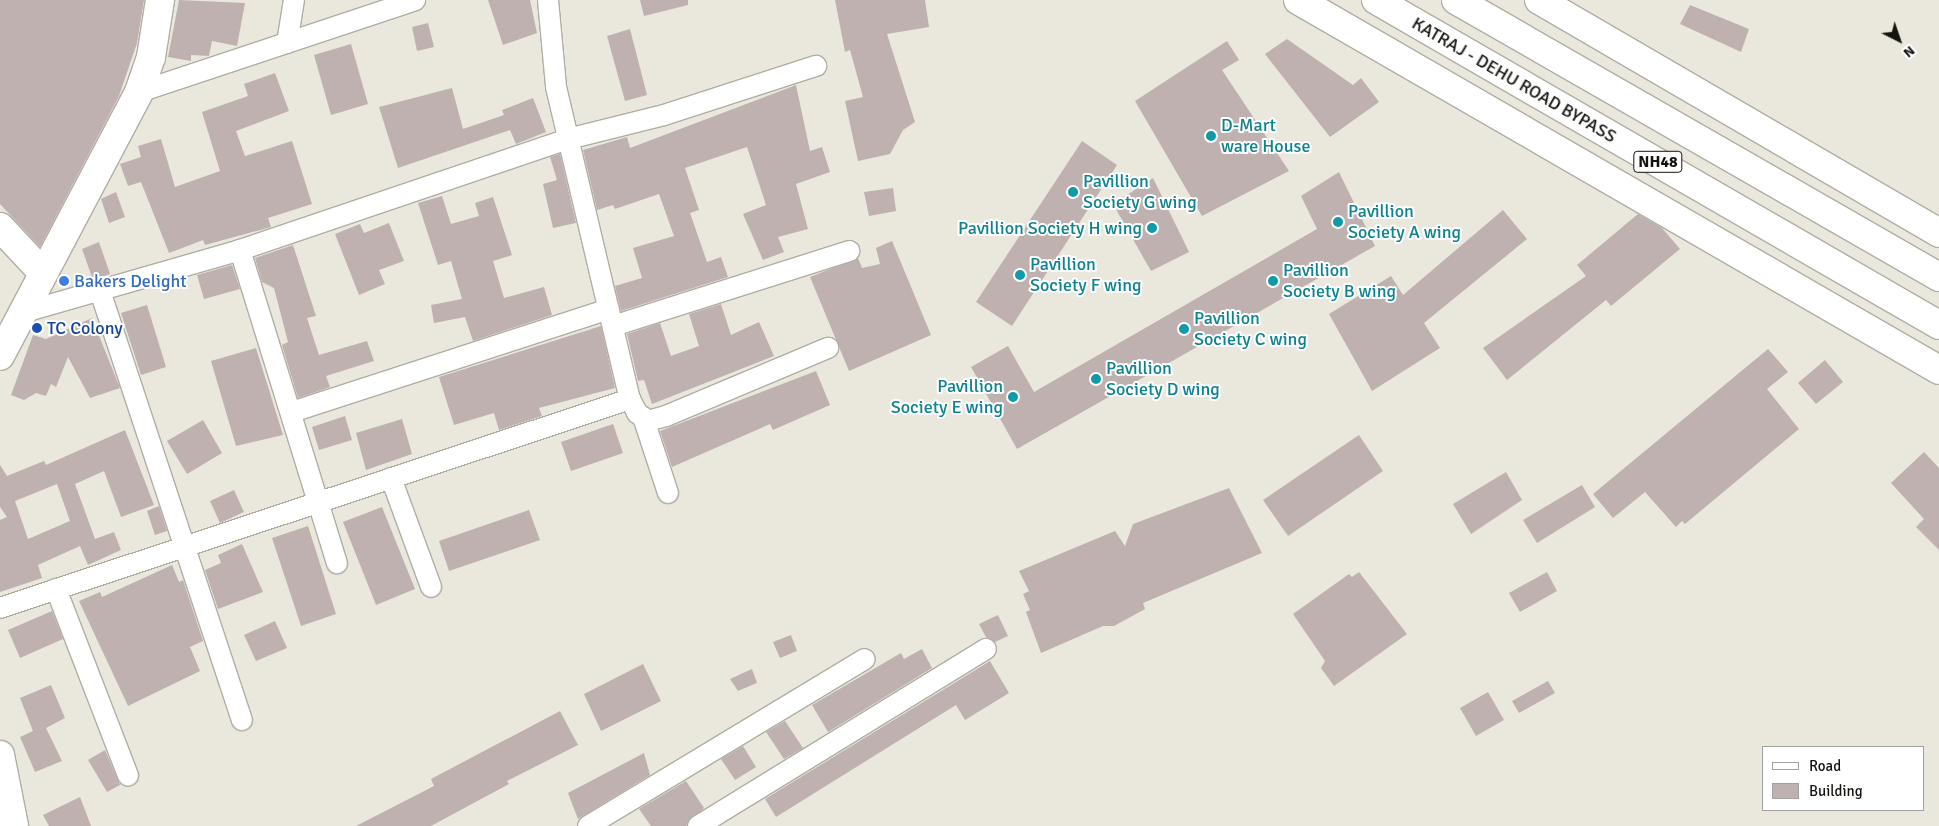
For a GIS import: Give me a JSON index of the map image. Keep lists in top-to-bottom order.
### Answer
{
  "streets": {
    "main road": ["KATRAJ - DEHU ROAD BYPASS", "NH48"]
  },
  "places": [
    "D-Mart ware House",
    "Pavillion Society G wing",
    "Pavillion Society A wing",
    "Pavillion Society H wing",
    "Pavillion Society F wing",
    "Bakers Delight",
    "Pavillion Society B wing",
    "TC Colony",
    "Pavillion Society C wing",
    "Pavillion Society D wing",
    "Pavillion Society E wing"
  ],
  "legend": ["Road", "Building"],
  "north": "bottom right"
}
